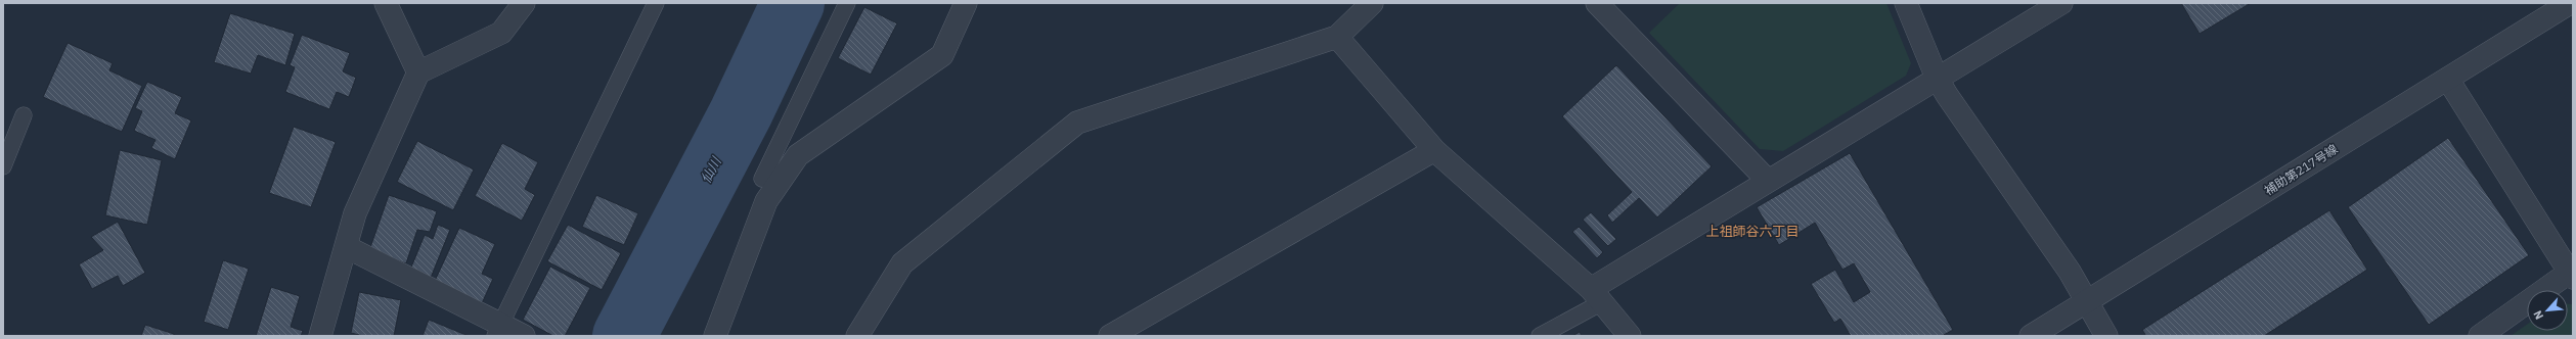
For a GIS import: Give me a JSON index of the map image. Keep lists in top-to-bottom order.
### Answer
{
  "streets": {
    "street": ["補助第217号線"]
  },
  "districts": ["上祖師谷六丁目"],
  "water": ["仙川"],
  "north": "bottom left"
}
